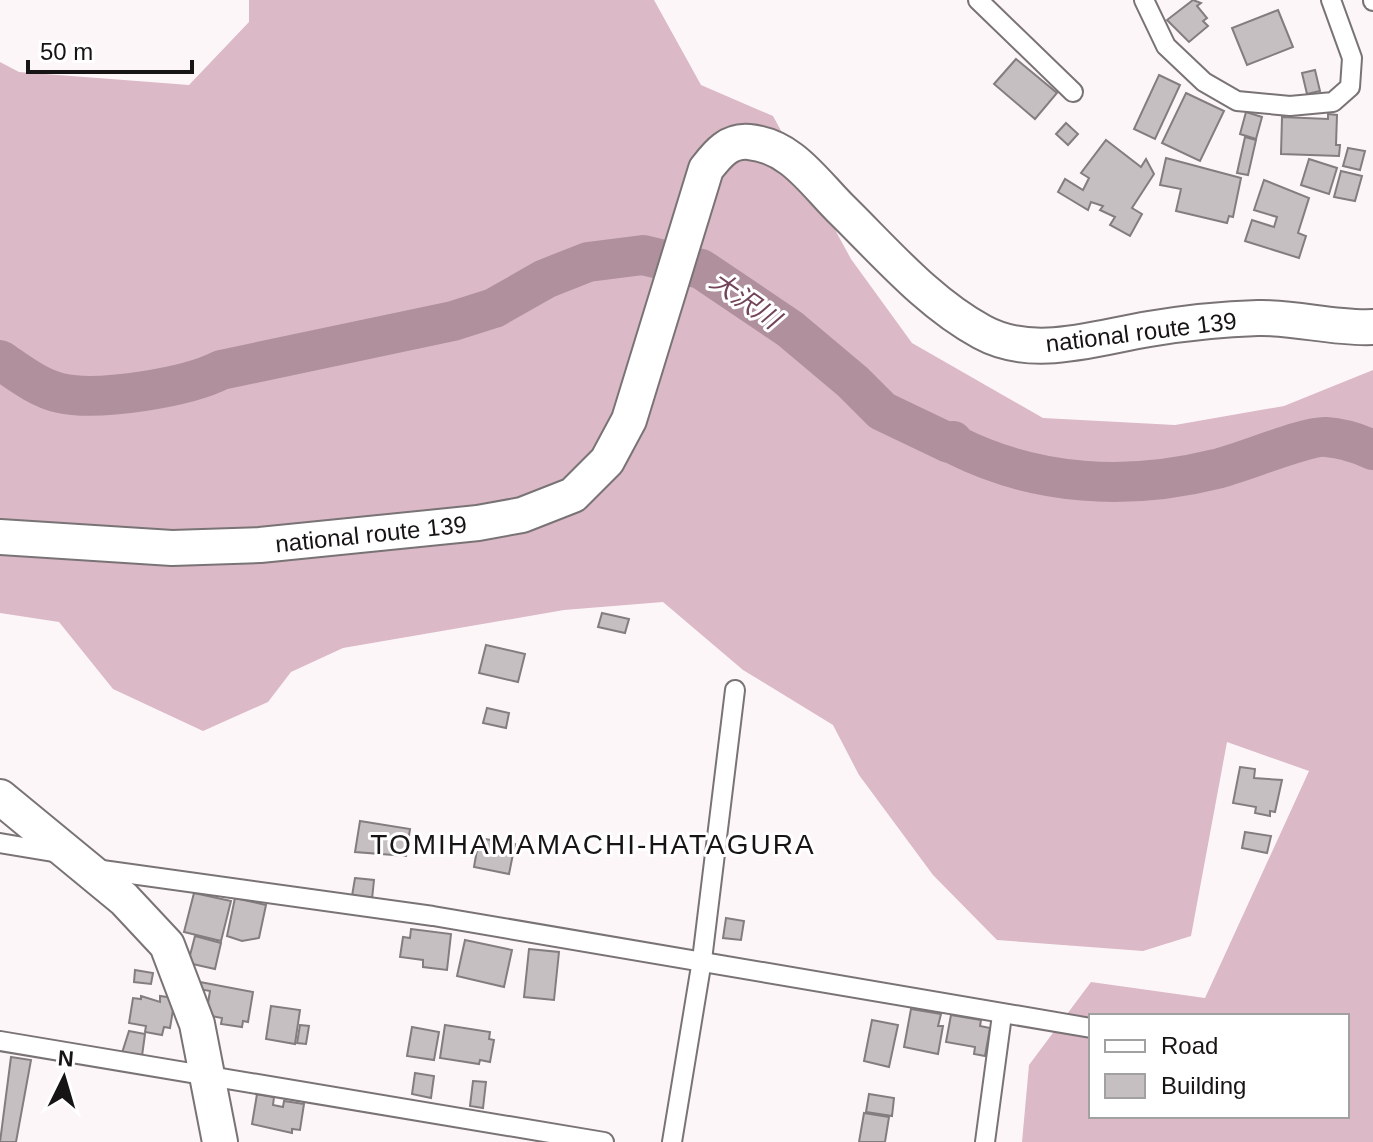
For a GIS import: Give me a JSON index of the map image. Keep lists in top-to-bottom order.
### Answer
{
  "streets": {
    "highway": ["national route 139"]
  },
  "districts": ["TOMIHAMAMACHI-HATAGURA"],
  "water": ["大沢川"],
  "legend": ["Road", "Building"],
  "scale_bar": "50 m",
  "north": "top"
}
